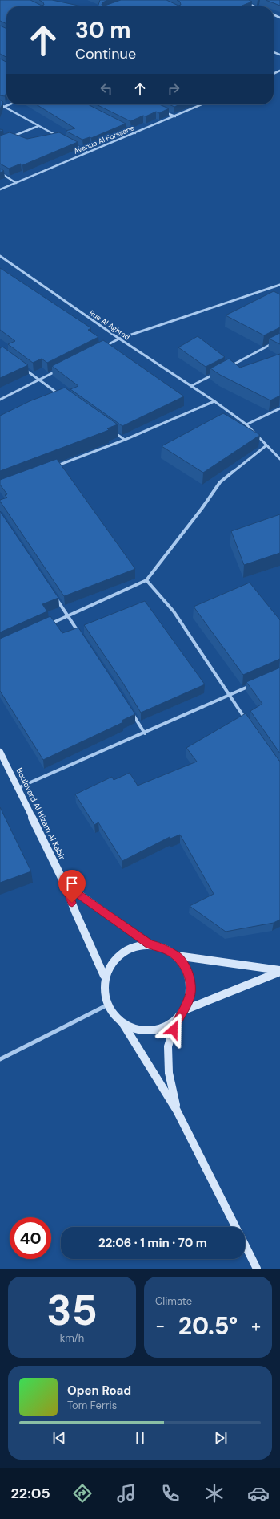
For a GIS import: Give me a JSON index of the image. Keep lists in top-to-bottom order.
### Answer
{
  "streets": {
    "street": ["Avenue Al Forssane", "Rue Al Aghrad", "Boulevard Al Hizam Al Kabir"]
  },
  "page": {
    "turn": ["30 m", "Continue"],
    "limit": "40",
    "trip": "22:06 · 1 min · 70 m",
    "tile": [
      ["35", "km/h"],
      "Climate"
    ],
    "heat": ["−", "20.5°", "+"],
    "song": ["Open Road", "Tom Ferris"],
    "tabs": "22:05"
  }
}
